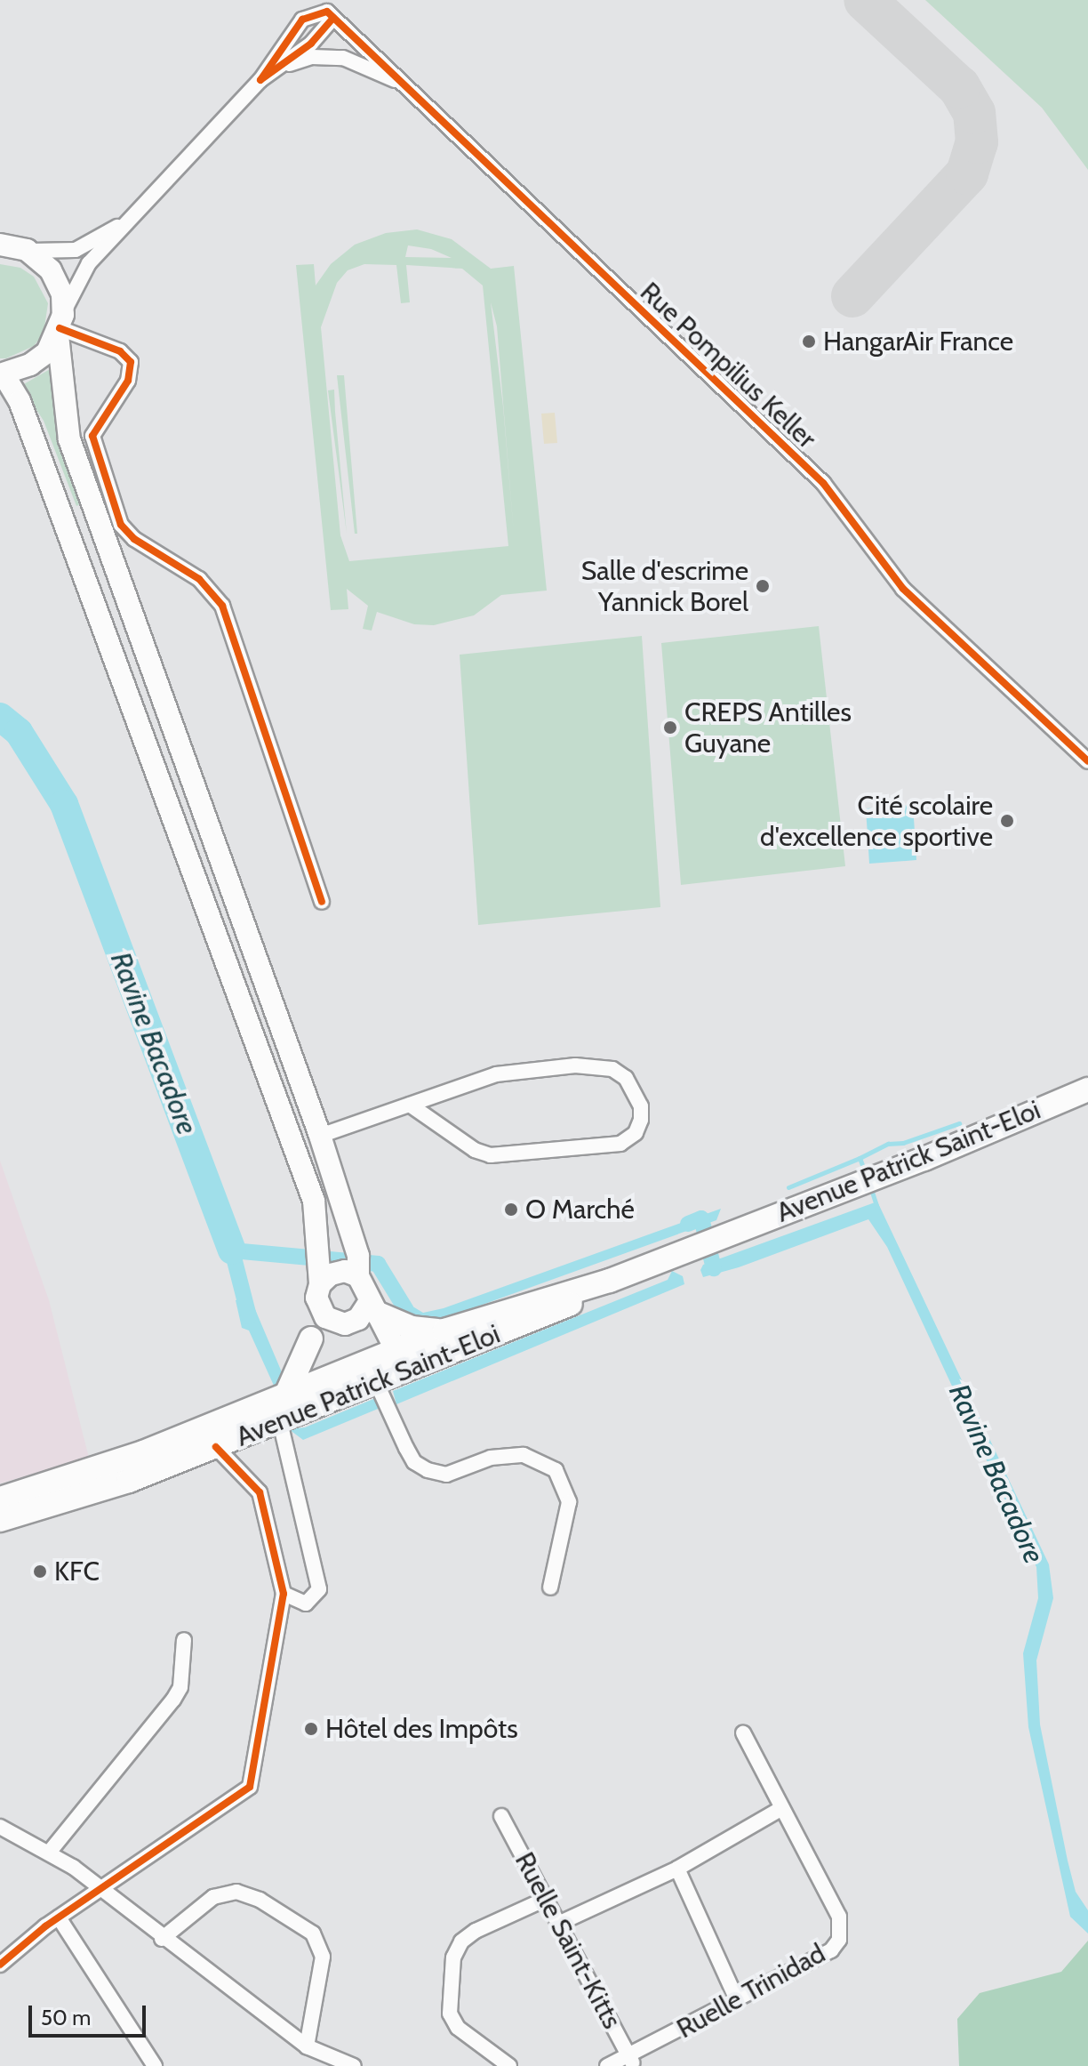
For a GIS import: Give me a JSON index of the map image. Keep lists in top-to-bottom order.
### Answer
{
  "streets": {
    "main road": ["Avenue Patrick Saint-Eloi"],
    "street": ["Rue Pompilius Keller", "Ruelle Saint-Kitts", "Ruelle Trinidad"]
  },
  "crossings": [
    ["Ruelle Saint-Kitts", "Ruelle Trinidad"]
  ],
  "water": ["Ravine Bacadore"],
  "places": [
    "HangarAir France",
    "Salle d'escrime Yannick Borel",
    "CREPS Antilles Guyane",
    "Cité scolaire d'excellence sportive",
    "O Marché",
    "KFC",
    "Hôtel des Impôts"
  ],
  "scale_bar": "50 m"
}
